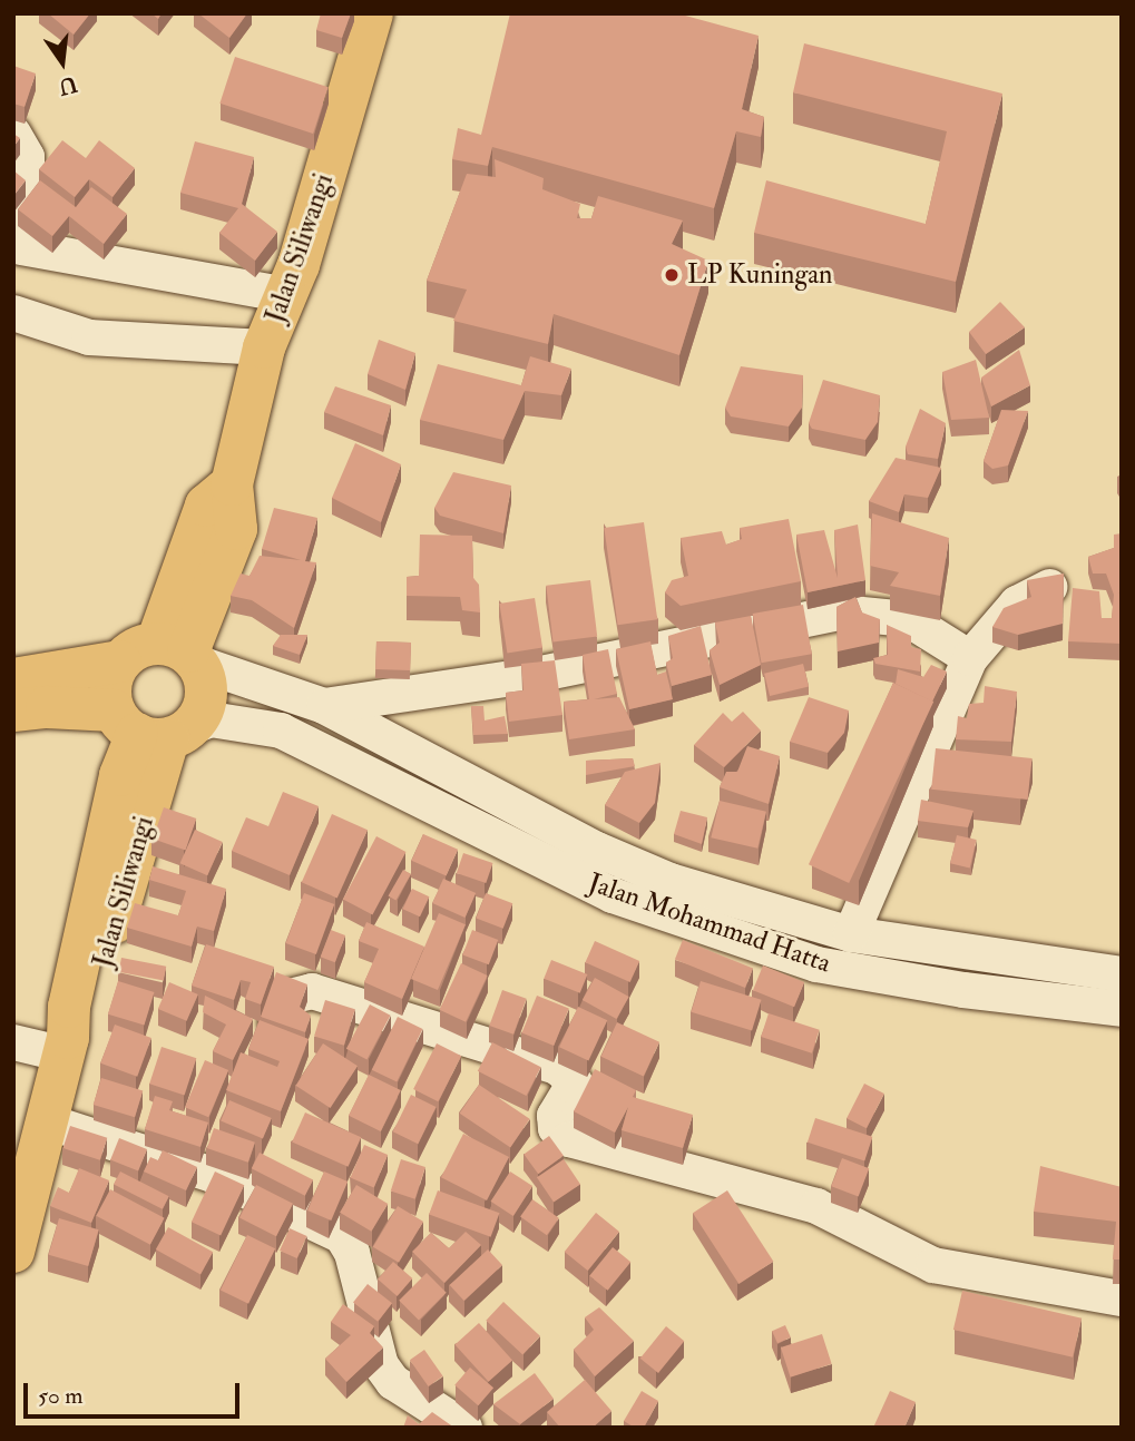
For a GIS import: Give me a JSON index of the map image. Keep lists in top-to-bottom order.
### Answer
{
  "streets": {
    "main road": ["Jalan Siliwangi"],
    "street": ["Jalan Mohammad Hatta"]
  },
  "crossings": [
    ["Jalan Siliwangi", "Jalan Mohammad Hatta"]
  ],
  "places": ["LP Kuningan"],
  "scale_bar": "50 m",
  "north": "bottom"
}
